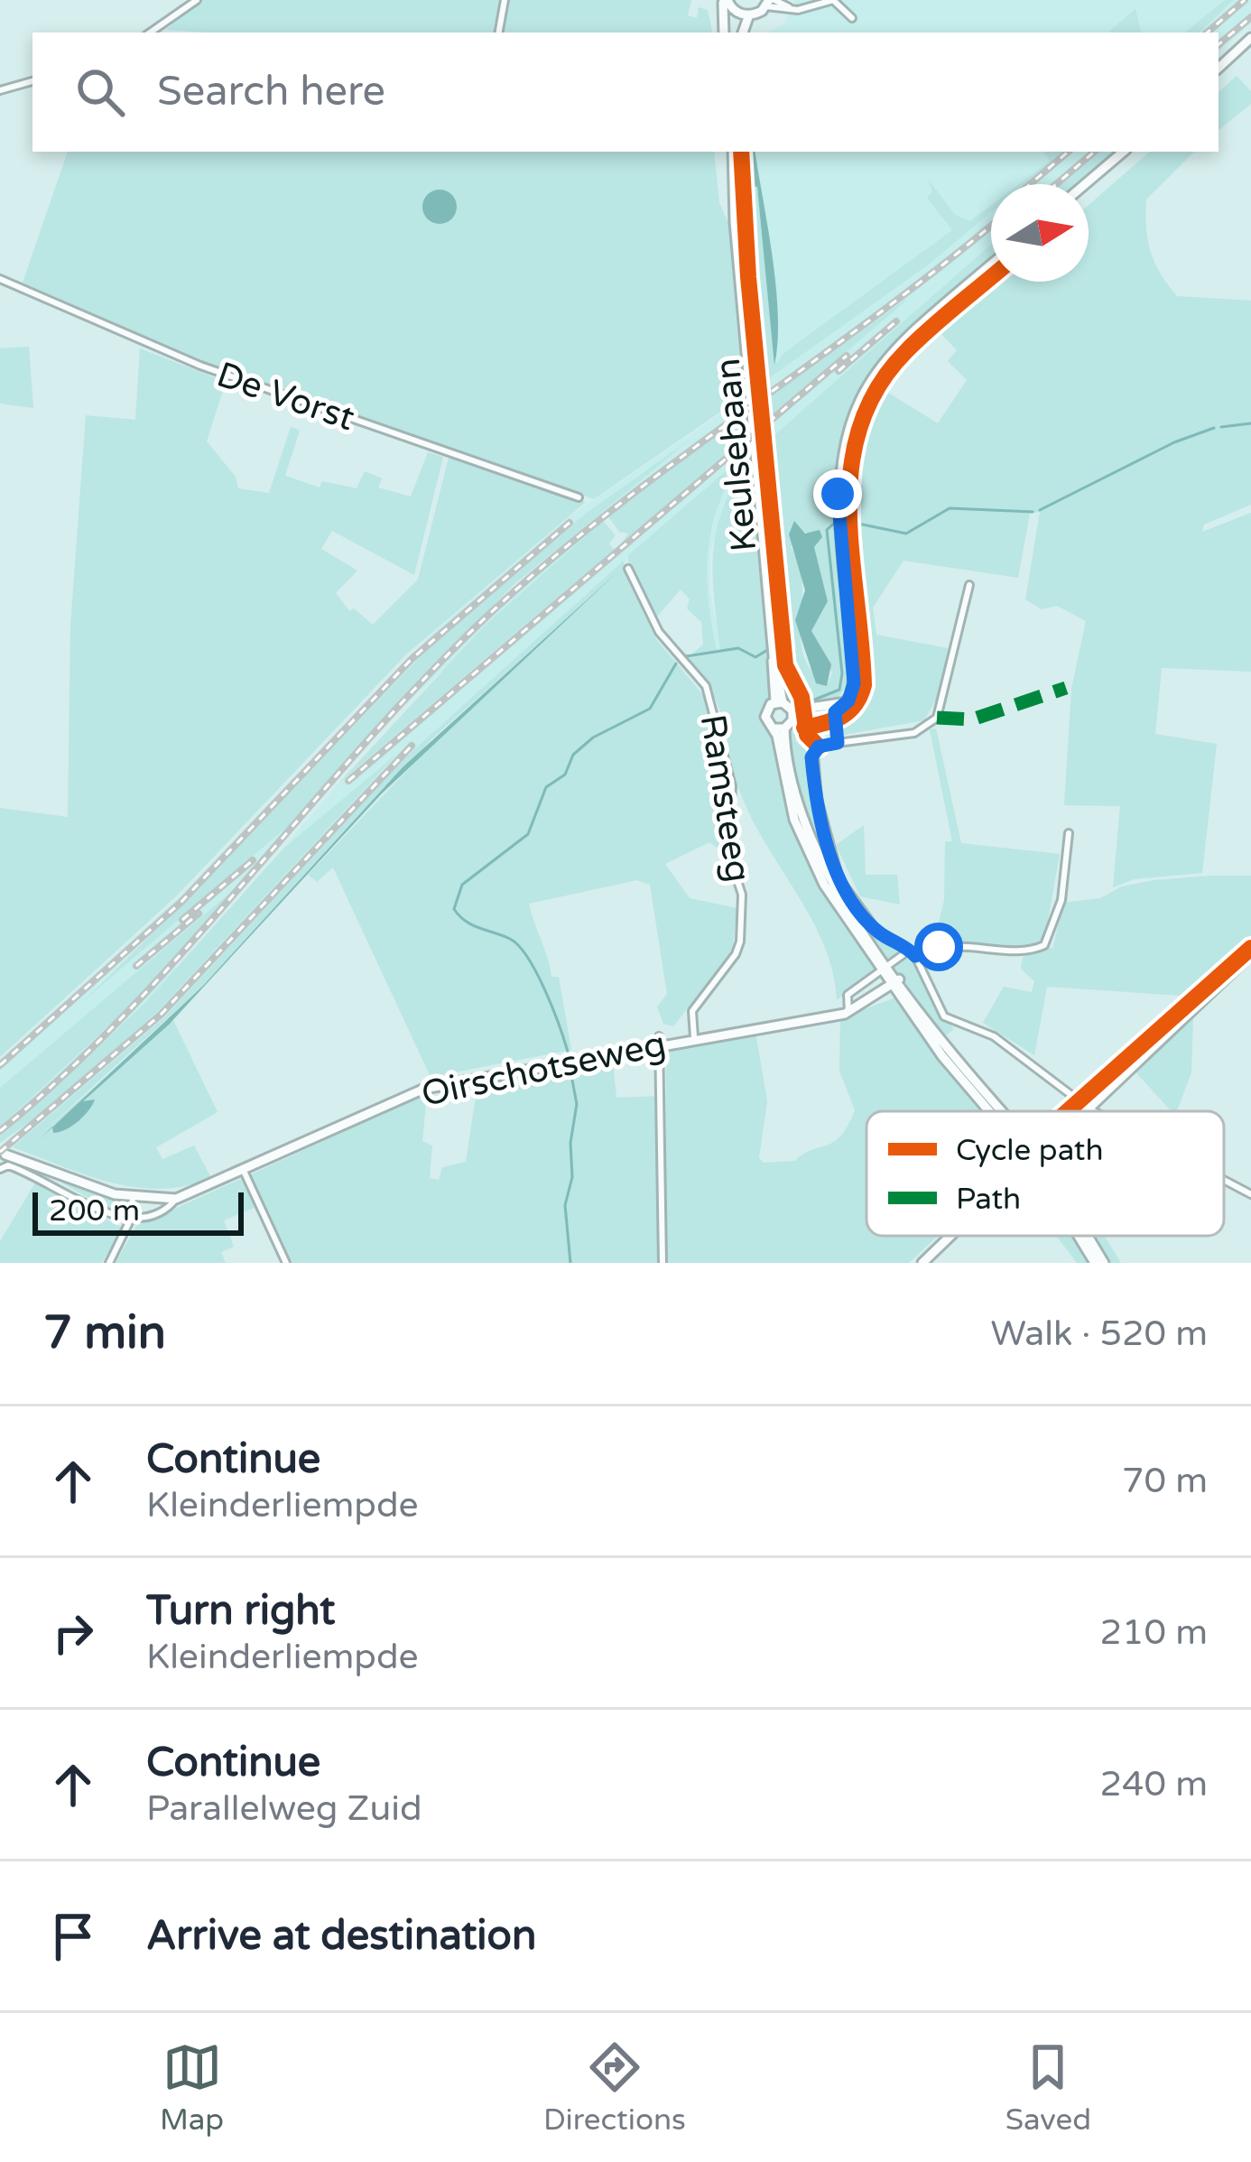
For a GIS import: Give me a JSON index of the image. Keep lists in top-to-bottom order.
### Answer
{
  "streets": {
    "main road": ["Keulsebaan", "Oirschotseweg"],
    "street": ["De Vorst", "Ramsteeg"]
  },
  "crossings": [
    ["Ramsteeg", "Oirschotseweg"]
  ],
  "legend": ["Cycle path", "Path"],
  "scale_bar": "200 m",
  "north": "right",
  "page": {
    "search": "Search here",
    "scale": "200 m",
    "heading": ["7 min", "Walk · 520 m"],
    "list": [
      ["Continue", "Kleinderliempde", "70 m"],
      ["Turn right", "Kleinderliempde", "210 m"],
      ["Continue", "Parallelweg Zuid", "240 m"],
      "Arrive at destination"
    ],
    "nav": ["Map", "Directions", "Saved"]
  }
}
